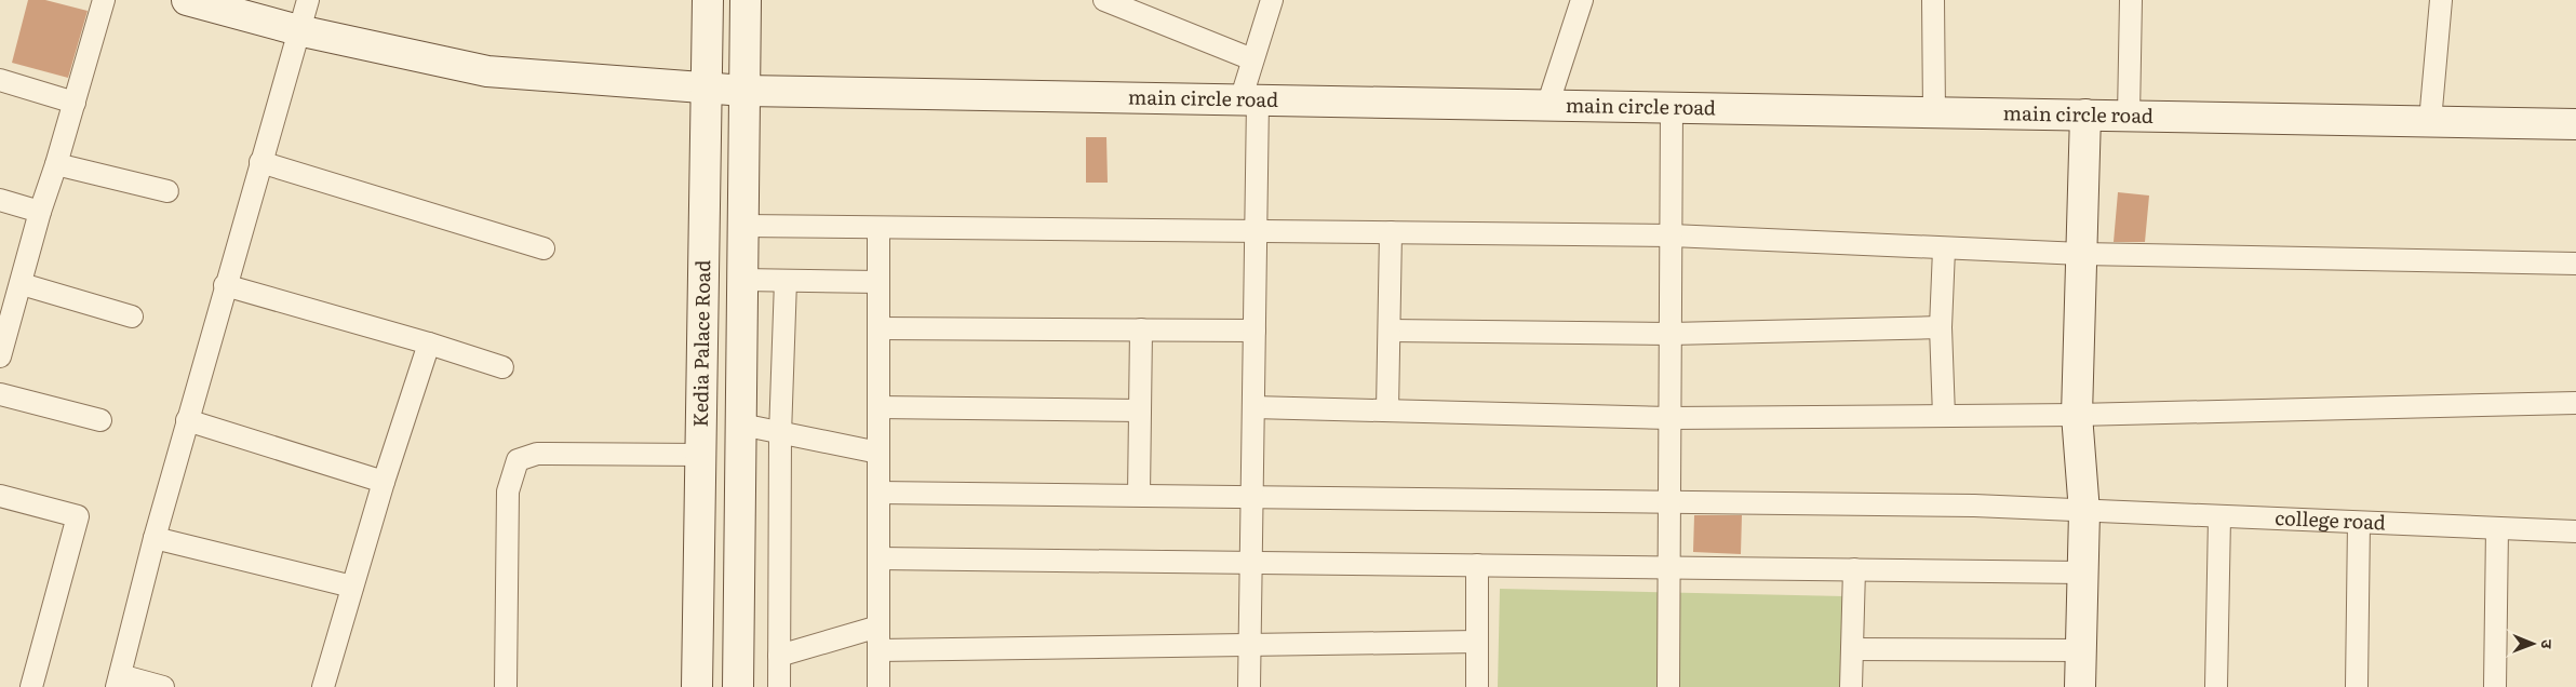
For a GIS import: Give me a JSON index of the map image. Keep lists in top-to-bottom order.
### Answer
{
  "streets": {
    "street": ["main circle road", "Kedia Palace Road", "college road"]
  },
  "crossings": [
    ["main circle road", "Kedia Palace Road"]
  ],
  "north": "right"
}
